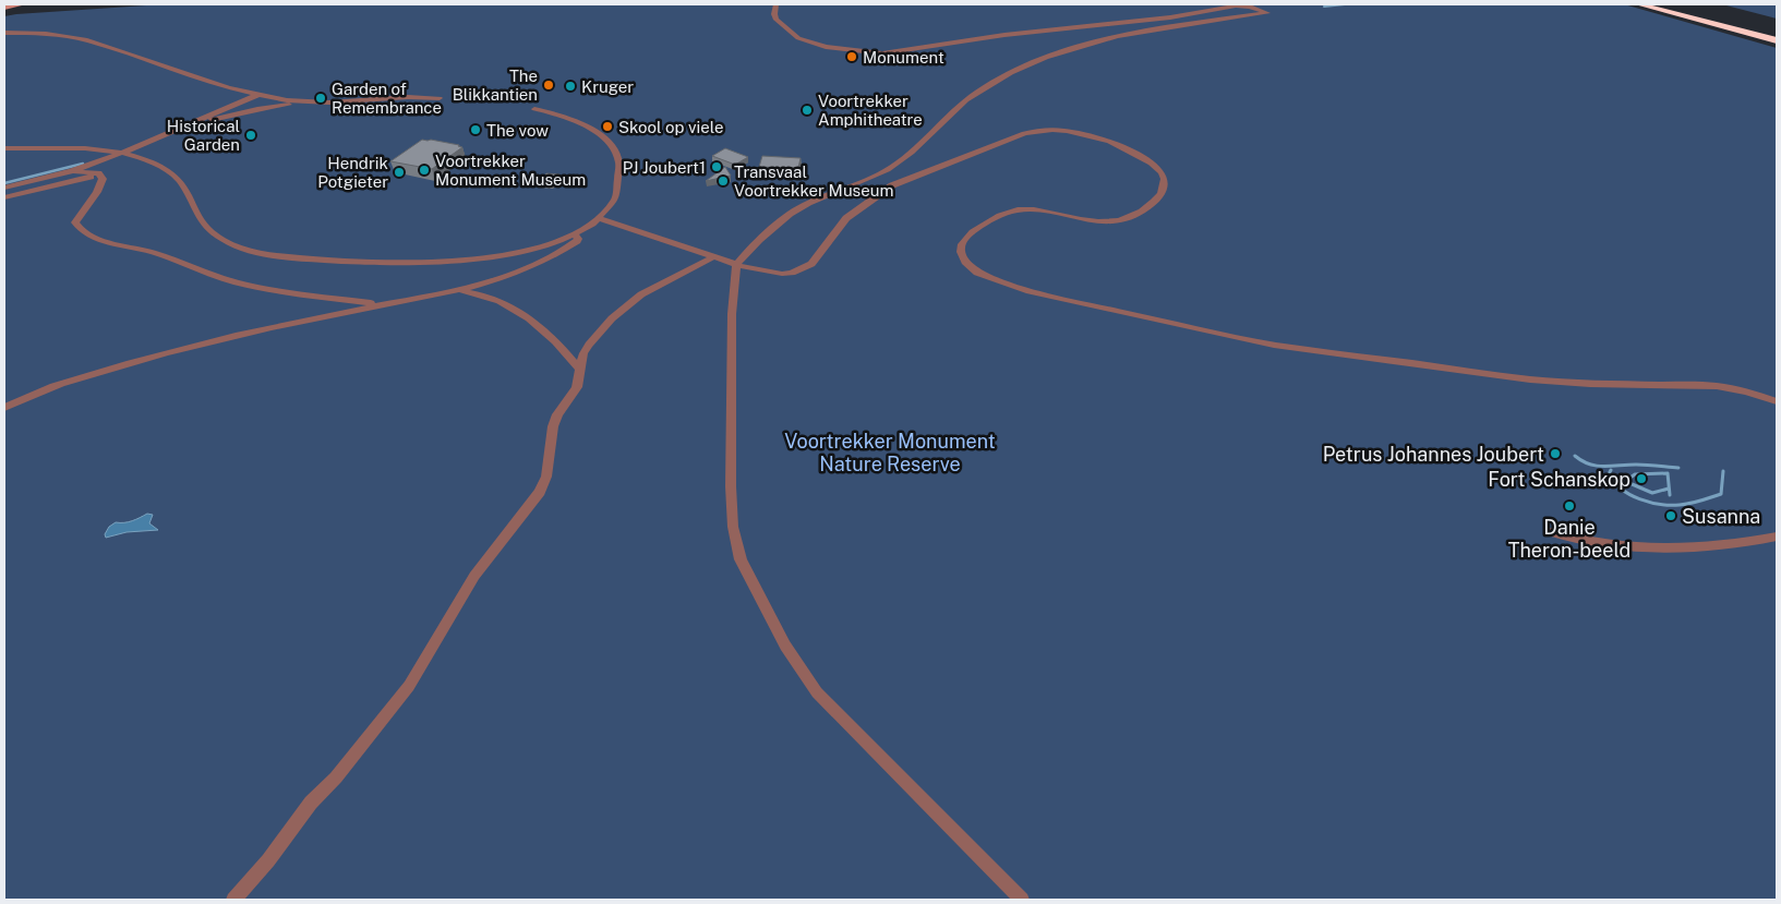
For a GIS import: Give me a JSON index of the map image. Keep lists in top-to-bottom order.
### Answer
{
  "parks": ["Voortrekker Monument Nature Reserve"],
  "places": [
    "Monument",
    "The Blikkantien",
    "Kruger",
    "Garden of Remembrance",
    "Voortrekker Amphitheatre",
    "Skool op viele",
    "The vow",
    "Historical Garden",
    "PJ Joubert1",
    "Voortrekker Monument Museum",
    "Hendrik Potgieter",
    "Transvaal Voortrekker Museum",
    "Petrus Johannes Joubert",
    "Fort Schanskop",
    "Danie Theron-beeld",
    "Susanna"
  ]
}
